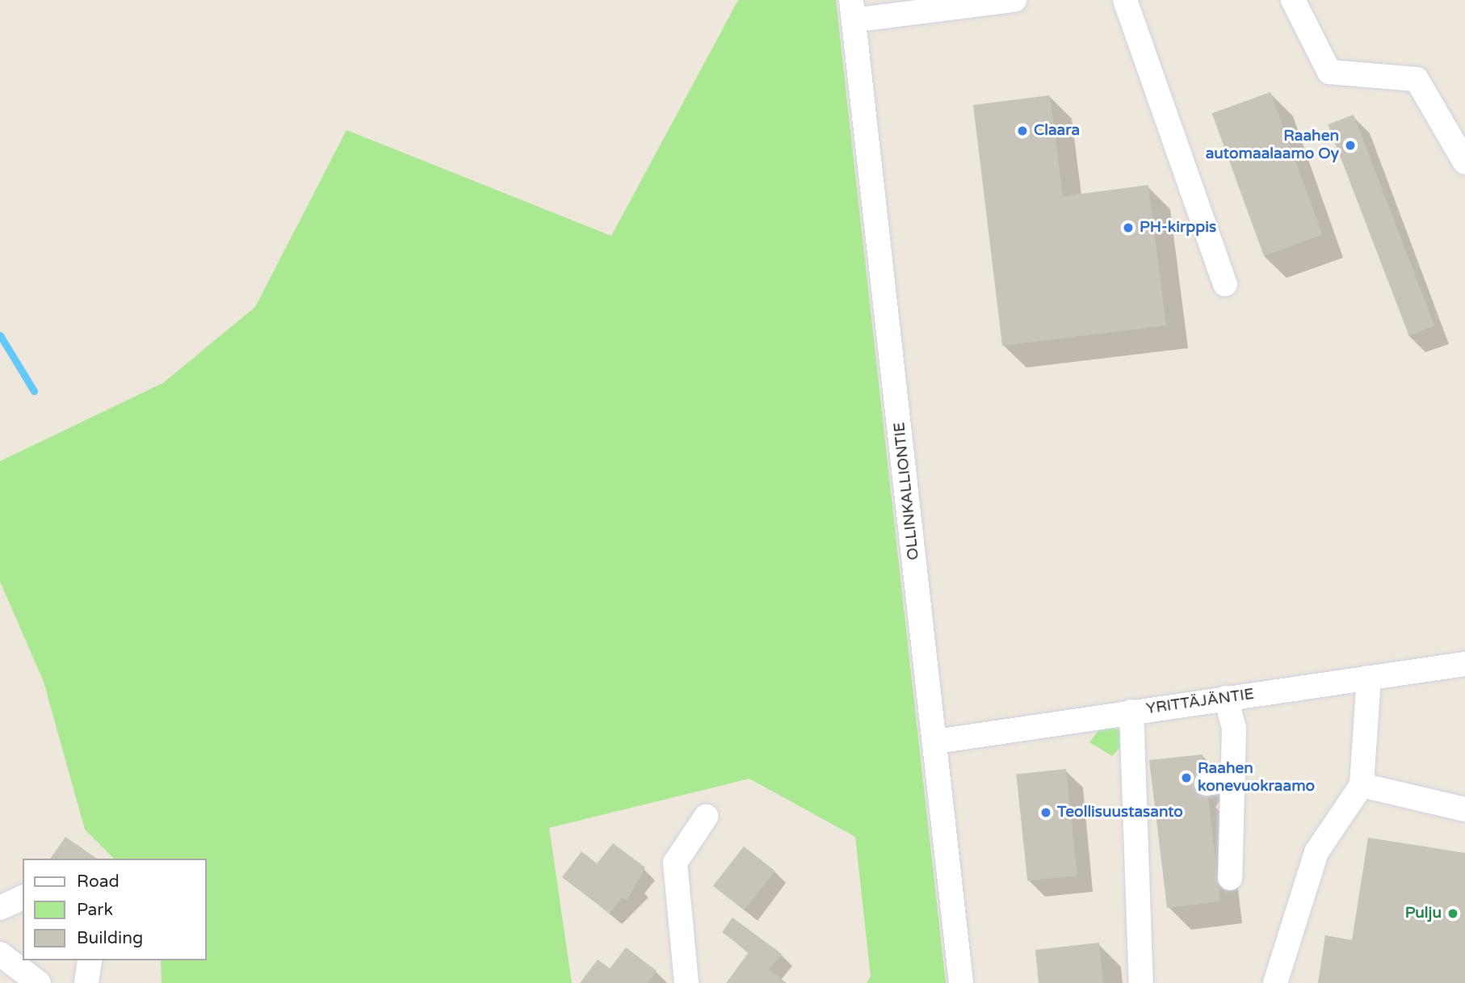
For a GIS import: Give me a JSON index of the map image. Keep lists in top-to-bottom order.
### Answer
{
  "streets": {
    "street": ["OLLINKALLIONTIE", "YRITTÄJÄNTIE"]
  },
  "crossings": [
    ["OLLINKALLIONTIE", "YRITTÄJÄNTIE"]
  ],
  "places": [
    "Claara",
    "Raahen automaalaamo Oy",
    "PH-kirppis",
    "Raahen konevuokraamo",
    "Teollisuustasanto",
    "Pulju"
  ],
  "legend": ["Road", "Park", "Building"]
}
